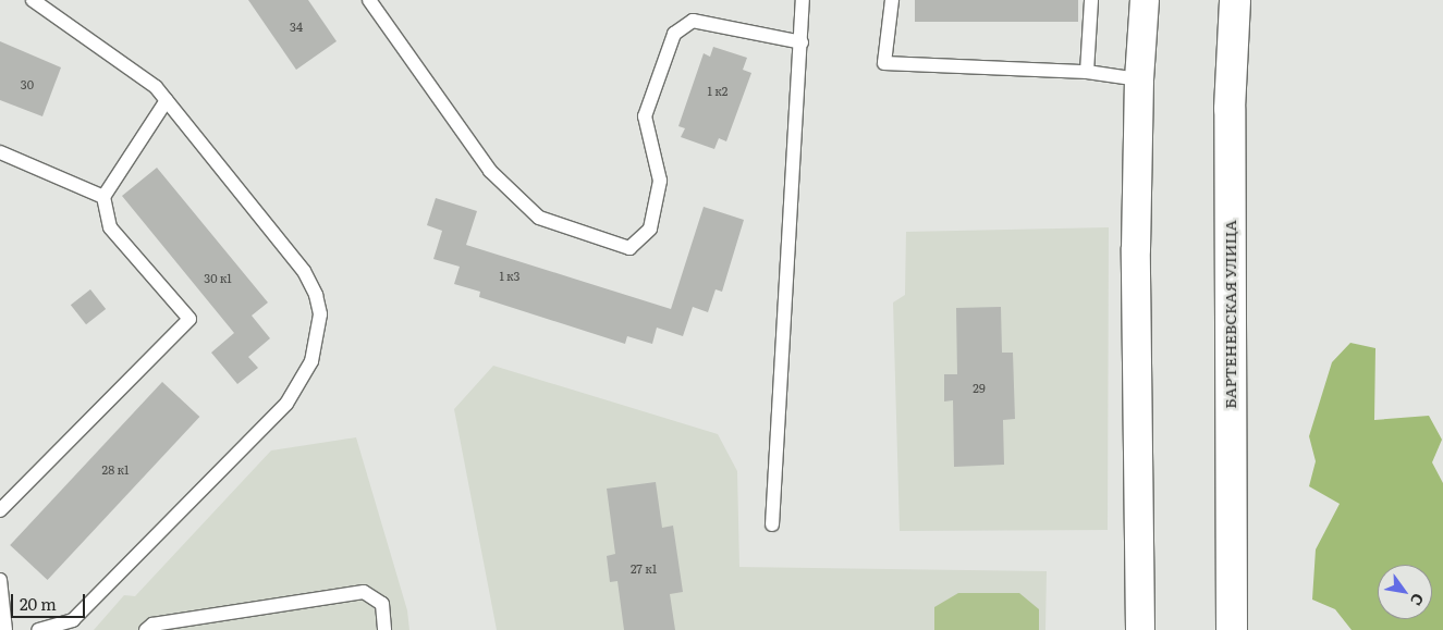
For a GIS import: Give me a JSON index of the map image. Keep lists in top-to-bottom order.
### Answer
{
  "streets": {
    "main road": ["БАРТЕНЕВСКАЯ УЛИЦА"]
  },
  "house_numbers": [
    "34",
    "30",
    "1 к2",
    "1 к3",
    "30 к1",
    "29",
    "28 к1",
    "27 к1"
  ],
  "scale_bar": "20 m",
  "north": "bottom right"
}
